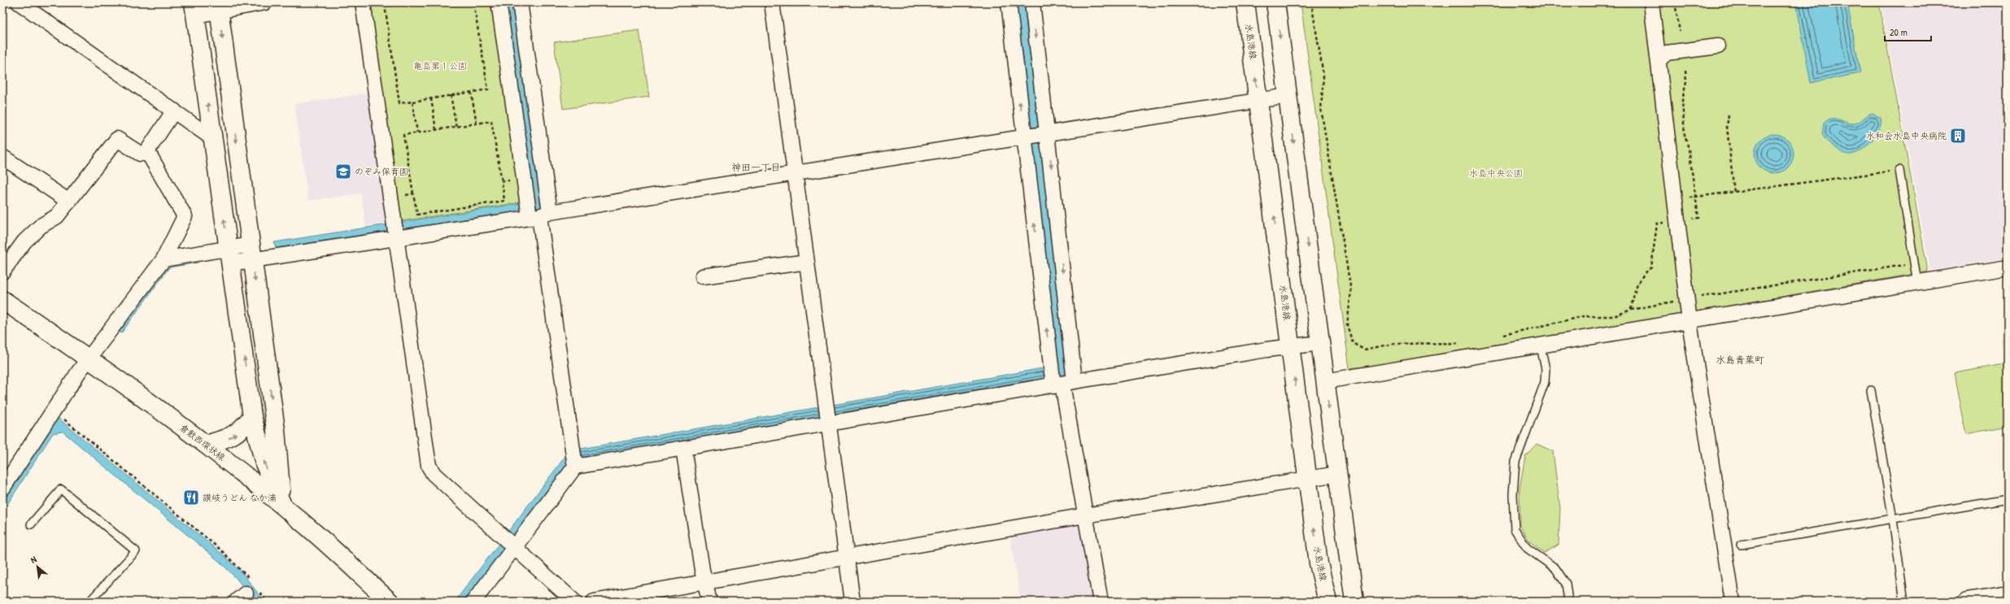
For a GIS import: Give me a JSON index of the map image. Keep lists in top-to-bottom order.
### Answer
{
  "streets": {
    "main road": ["水島港線", "倉敷西環状線"]
  },
  "districts": ["神田一丁目", "水島青葉町"],
  "parks": ["亀島第１公園", "水島中央公園"],
  "places": {
    "building": ["水和会水島中央病院"],
    "school or university": ["のぞみ保育園"],
    "restaurant": ["讃岐うどん なか浦"]
  },
  "scale_bar": "20 m",
  "north": "top left"
}
